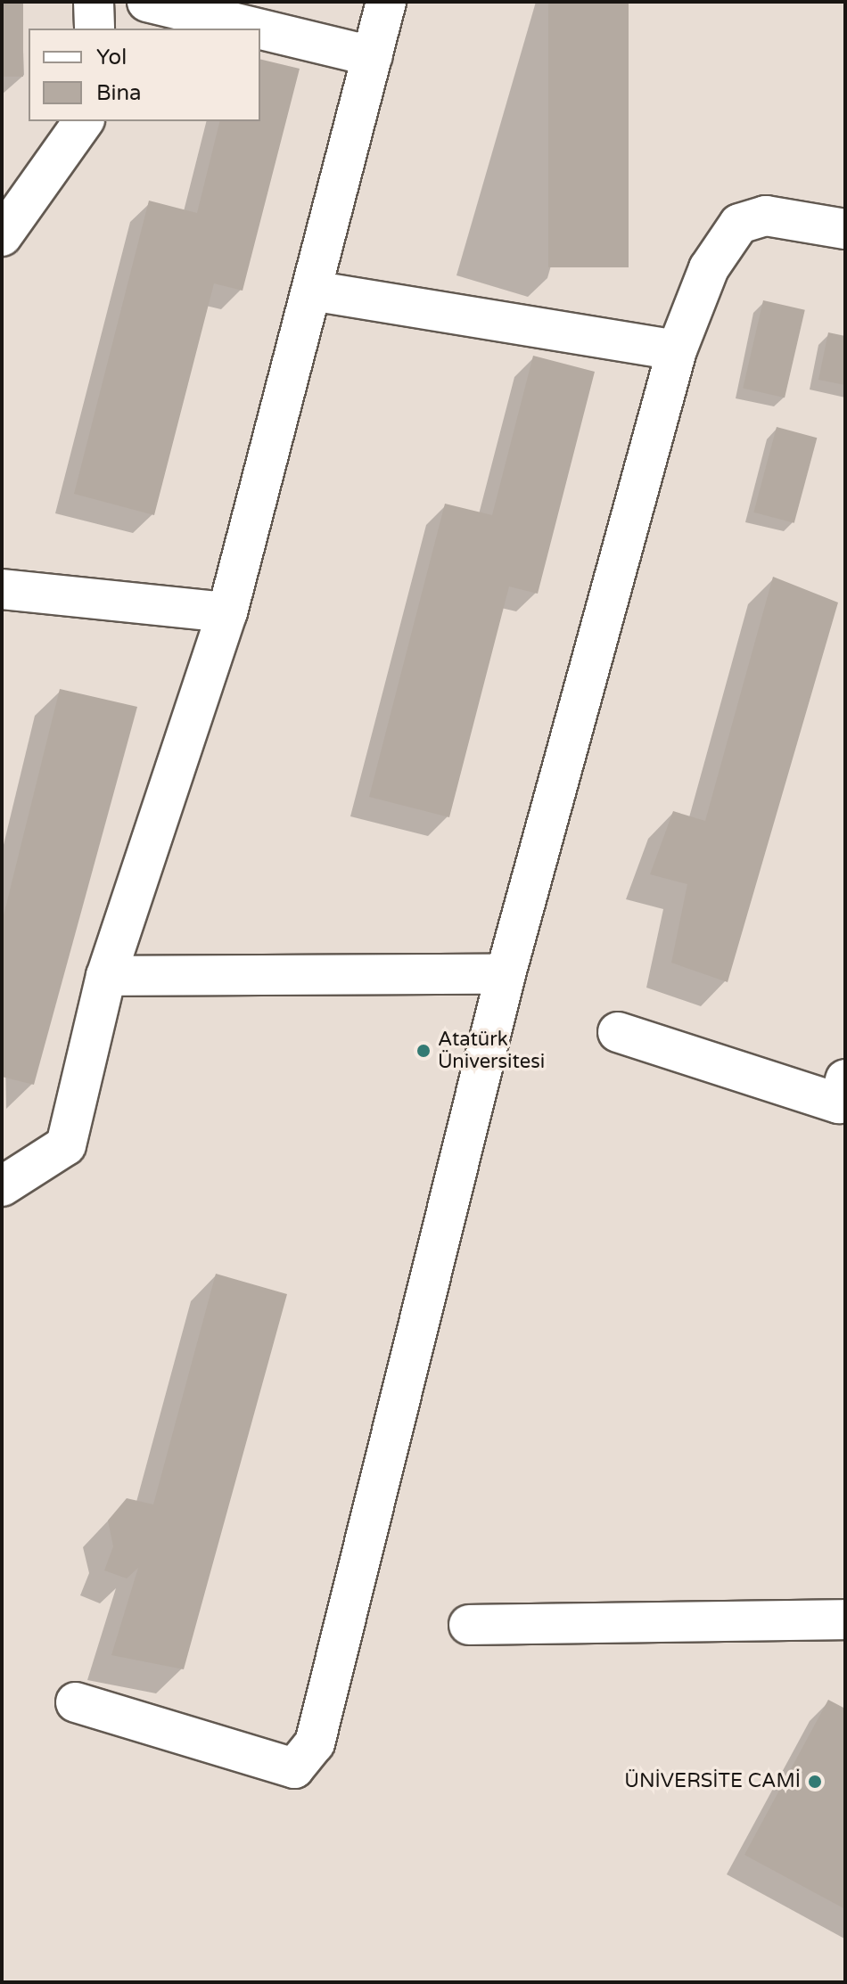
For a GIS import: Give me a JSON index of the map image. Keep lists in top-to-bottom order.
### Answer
{
  "places": ["Atatürk Üniversitesi", "ÜNİVERSİTE CAMİ"],
  "legend": ["Yol", "Bina"]
}
